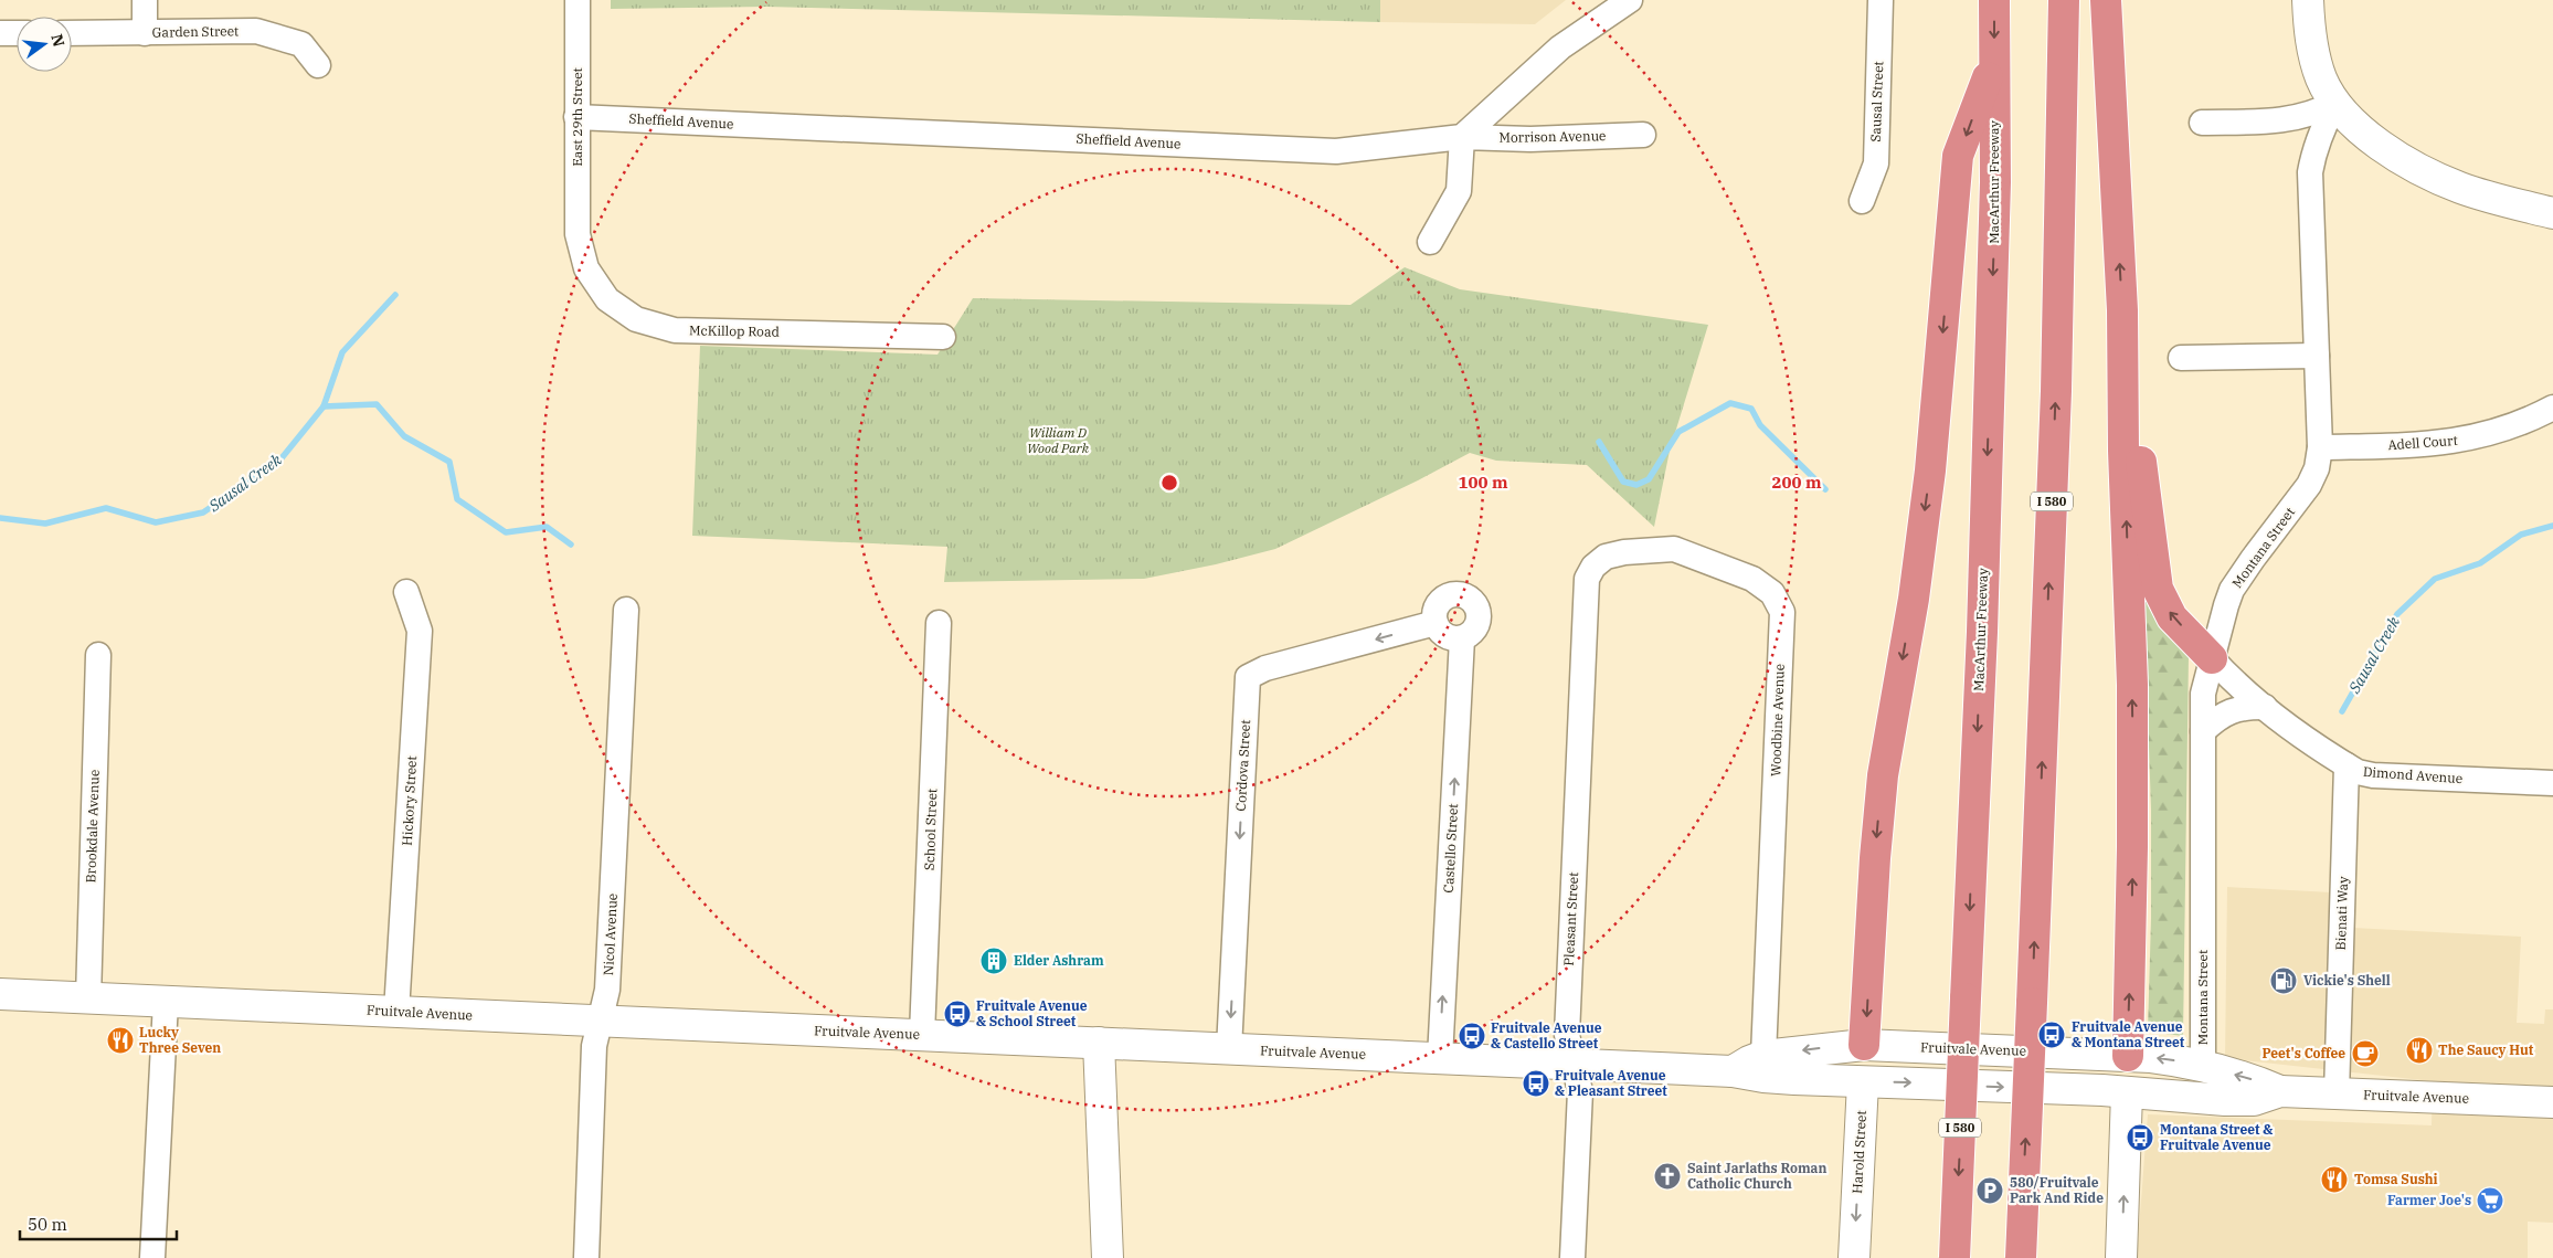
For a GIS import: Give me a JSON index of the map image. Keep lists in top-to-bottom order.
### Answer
{
  "streets": {
    "highway": ["MacArthur Freeway", "I 580"],
    "main road": ["Fruitvale Avenue", "Harold Street"],
    "street": [
      "Garden Street",
      "Sausal Street",
      "East 29th Street",
      "Sheffield Avenue",
      "Morrison Avenue",
      "McKillop Road",
      "Adell Court",
      "Montana Street",
      "Woodbine Avenue",
      "Cordova Street",
      "Dimond Avenue",
      "Hickory Street",
      "Brookdale Avenue",
      "School Street",
      "Castello Street",
      "Bienati Way",
      "Pleasant Street",
      "Nicol Avenue"
    ]
  },
  "crossings": [
    ["East 29th Street", "Sheffield Avenue"],
    ["East 29th Street", "McKillop Road"],
    ["Sheffield Avenue", "Morrison Avenue"],
    ["Adell Court", "Montana Street"],
    ["Montana Street", "Dimond Avenue"],
    ["Montana Street", "Fruitvale Avenue"],
    ["Woodbine Avenue", "Pleasant Street"],
    ["Woodbine Avenue", "Fruitvale Avenue"],
    ["Cordova Street", "Castello Street"],
    ["Cordova Street", "Fruitvale Avenue"],
    ["Dimond Avenue", "Bienati Way"],
    ["Hickory Street", "Fruitvale Avenue"],
    ["Brookdale Avenue", "Fruitvale Avenue"],
    ["School Street", "Fruitvale Avenue"],
    ["Castello Street", "Fruitvale Avenue"],
    ["Bienati Way", "Fruitvale Avenue"],
    ["Pleasant Street", "Fruitvale Avenue"],
    ["Nicol Avenue", "Fruitvale Avenue"],
    ["Fruitvale Avenue", "Harold Street"]
  ],
  "one_way": ["Cordova Street", "Castello Street"],
  "water": ["Sausal Creek"],
  "parks": ["William D Wood Park"],
  "places": {
    "building": ["Elder Ashram"],
    "fuel station": ["Vickie's Shell"],
    "bus stop": [
      "Fruitvale Avenue & School Street",
      "Fruitvale Avenue & Montana Street",
      "Fruitvale Avenue & Castello Street",
      "Fruitvale Avenue & Pleasant Street",
      "Montana Street & Fruitvale Avenue"
    ],
    "restaurant": ["Lucky Three Seven", "The Saucy Hut", "Tomsa Sushi"],
    "cafe": ["Peet's Coffee"],
    "church": ["Saint Jarlaths Roman Catholic Church"],
    "parking": ["580/Fruitvale Park And Ride"],
    "supermarket": ["Farmer Joe's"]
  },
  "scale_bar": "50 m",
  "north": "right",
  "rings": ["100 m", "200 m"]
}
